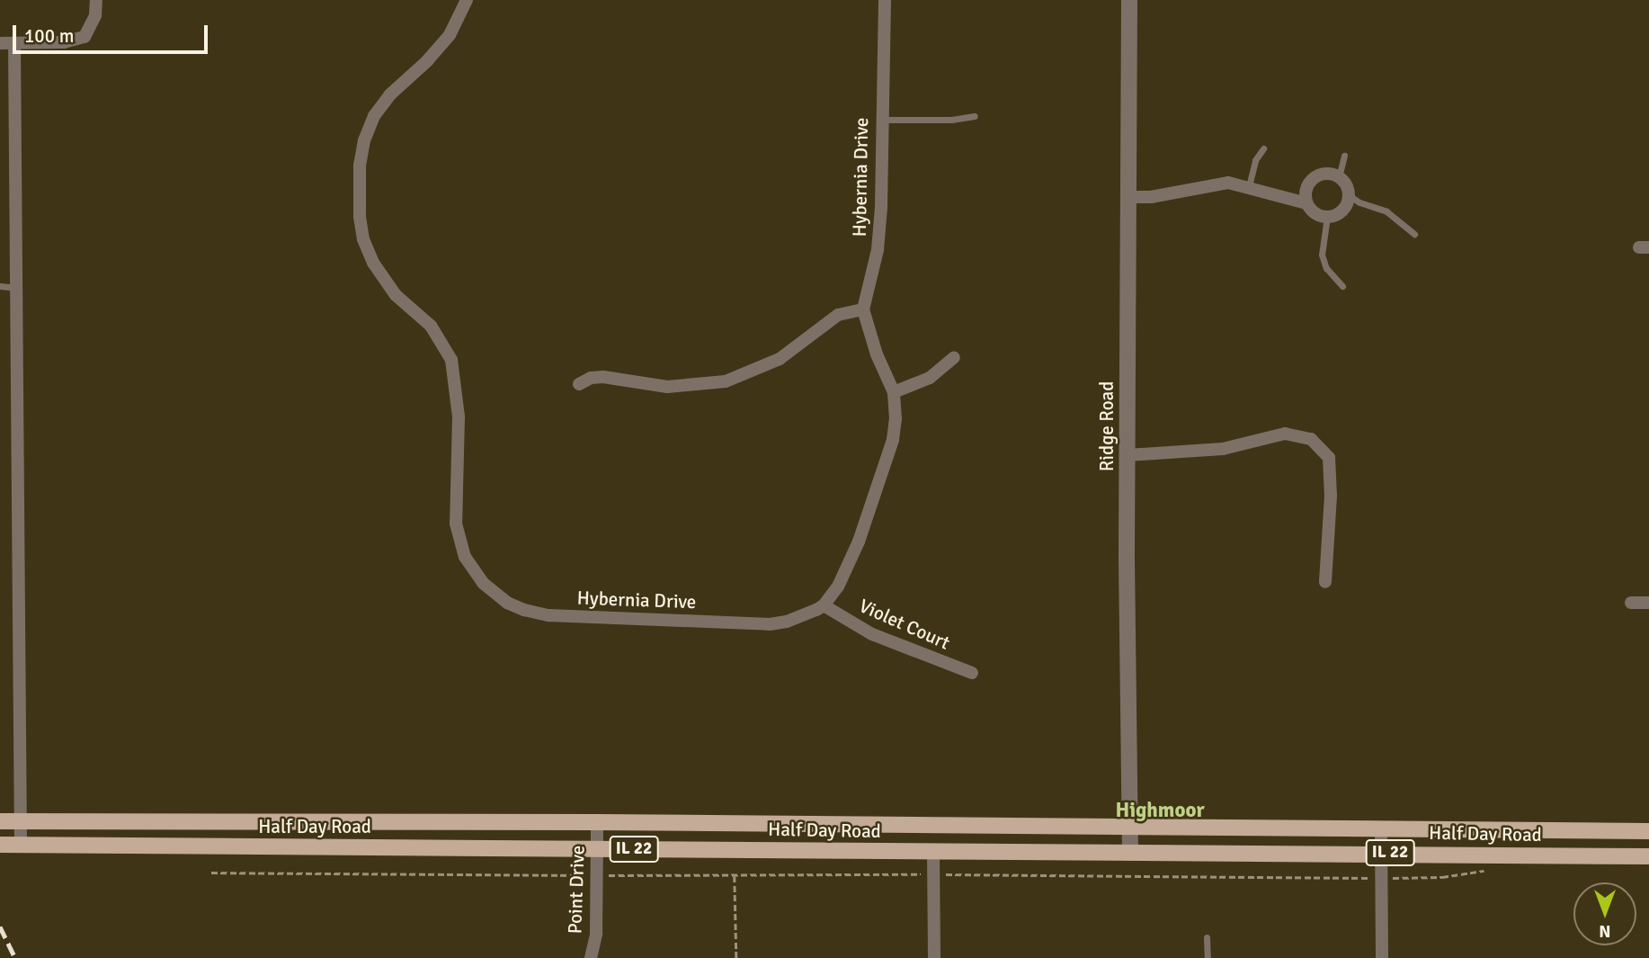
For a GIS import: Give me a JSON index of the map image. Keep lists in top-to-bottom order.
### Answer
{
  "streets": {
    "main road": ["Half Day Road", "IL 22"],
    "street": [
      "Hybernia Drive",
      "Ridge Road",
      "Violet Court",
      "Point Drive"
    ]
  },
  "crossings": [
    ["Hybernia Drive", "Violet Court"],
    ["Ridge Road", "Half Day Road"],
    ["Half Day Road", "Point Drive"]
  ],
  "districts": ["Highmoor"],
  "scale_bar": "100 m",
  "north": "bottom"
}
